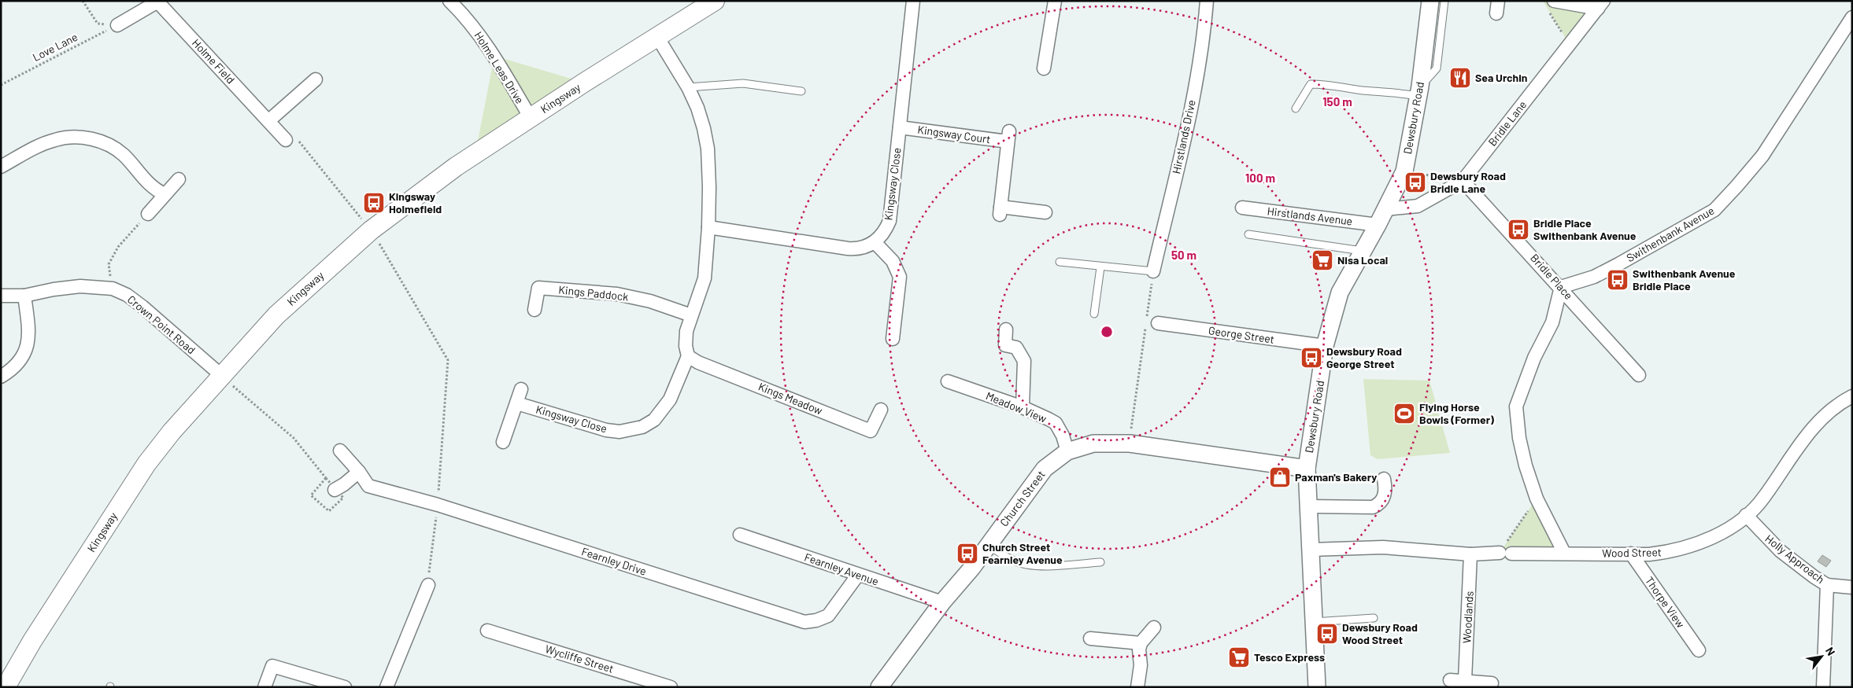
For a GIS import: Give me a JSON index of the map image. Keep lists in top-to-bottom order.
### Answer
{
  "streets": {
    "main road": ["Kingsway"],
    "street": [
      "Holme Field",
      "Holme Leas Drive",
      "Dewsbury Road",
      "Bridle Lane",
      "Kingsway Court",
      "Hirstlands Drive",
      "Kingsway Close",
      "Hirstlands Avenue",
      "Swithenbank Avenue",
      "Bridle Place",
      "Kings Paddock",
      "Crown Point Road",
      "George Street",
      "Kings Meadow",
      "Meadow View",
      "Church Street",
      "Wood Street",
      "Holly Approach",
      "Fearnley Drive",
      "Fearnley Avenue",
      "Thorpe View",
      "Woodlands",
      "Wycliffe Street"
    ],
    "path": ["Love Lane"]
  },
  "crossings": [
    ["Holme Leas Drive", "Kingsway"],
    ["Kingsway", "Kingsway Close"],
    ["Kingsway", "Crown Point Road"],
    ["Dewsbury Road", "Bridle Lane"],
    ["Dewsbury Road", "Hirstlands Avenue"],
    ["Dewsbury Road", "George Street"],
    ["Dewsbury Road", "Church Street"],
    ["Dewsbury Road", "Wood Street"],
    ["Bridle Lane", "Bridle Place"],
    ["Kingsway Court", "Kingsway Close"],
    ["Kingsway Close", "Kings Paddock"],
    ["Kingsway Close", "Kings Meadow"],
    ["Swithenbank Avenue", "Bridle Place"],
    ["Meadow View", "Church Street"],
    ["Church Street", "Fearnley Avenue"],
    ["Wood Street", "Holly Approach"],
    ["Wood Street", "Thorpe View"],
    ["Wood Street", "Woodlands"],
    ["Fearnley Drive", "Fearnley Avenue"]
  ],
  "places": {
    "restaurant": ["Sea Urchin"],
    "bus stop": [
      "Dewsbury Road Bridle Lane",
      "Kingsway Holmefield",
      "Bridle Place Swithenbank Avenue",
      "Swithenbank Avenue Bridle Place",
      "Dewsbury Road George Street",
      "Church Street Fearnley Avenue",
      "Dewsbury Road Wood Street"
    ],
    "supermarket": ["Nisa Local", "Tesco Express"],
    "sports": ["Flying Horse Bowls (Former)"],
    "shop": ["Paxman's Bakery"]
  },
  "north": "top right",
  "rings": ["150 m", "100 m", "50 m"]
}
